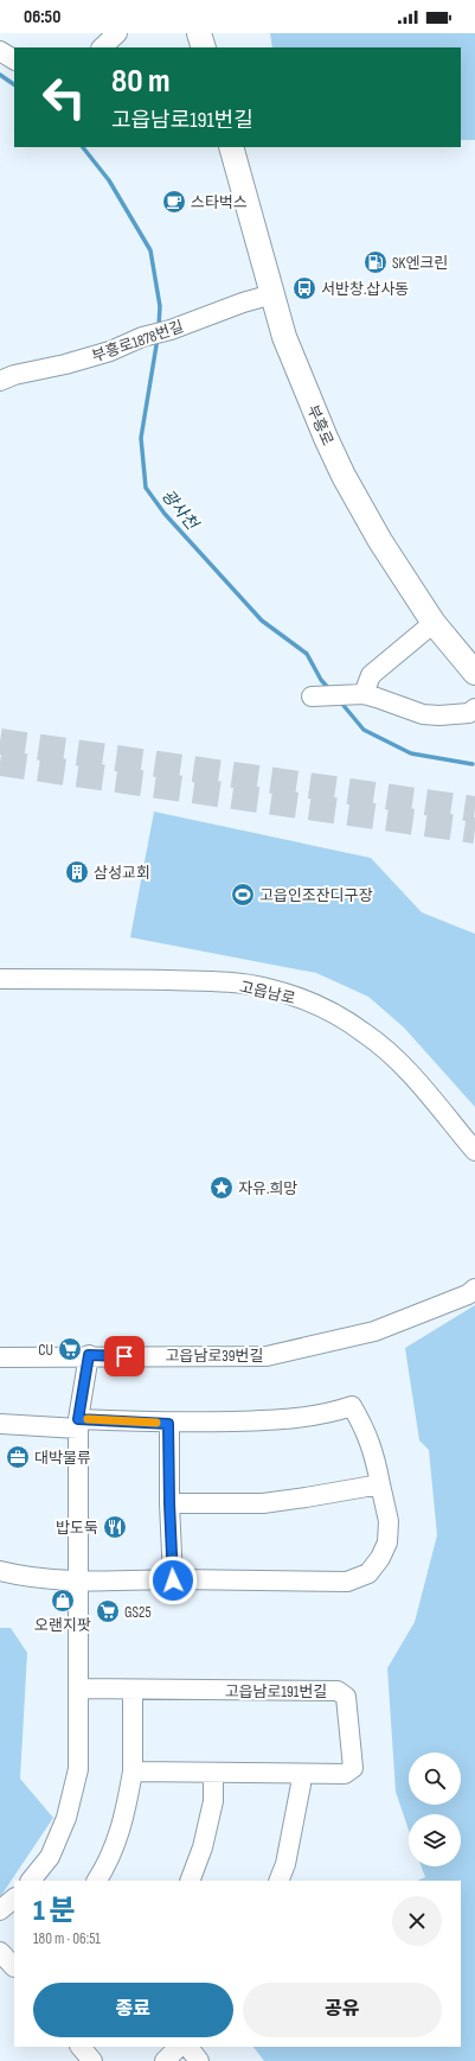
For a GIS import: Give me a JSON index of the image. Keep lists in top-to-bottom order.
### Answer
{
  "streets": {
    "main road": ["부흥로"],
    "street": [
      "부흥로1878번길",
      "고읍남로",
      "고읍남로39번길",
      "고읍남로191번길"
    ]
  },
  "crossings": [
    ["부흥로1878번길", "부흥로"]
  ],
  "water": ["광사천"],
  "places": {
    "cafe": ["스타벅스"],
    "fuel station": ["SK엔크린"],
    "bus stop": ["서반창.삽사동"],
    "building": ["삼성교회"],
    "sports": ["고읍인조잔디구장"],
    "place": ["자유.희망"],
    "supermarket": ["CU", "GS25"],
    "office": ["대박물류"],
    "restaurant": ["밥도둑"],
    "shop": ["오랜지팟"]
  },
  "page": {
    "status": "06:50",
    "turn": ["80 m", "고읍남로191번길"],
    "heading": ["1 분", "180 m · 06:51"],
    "buttons": ["종료", "공유"]
  }
}
